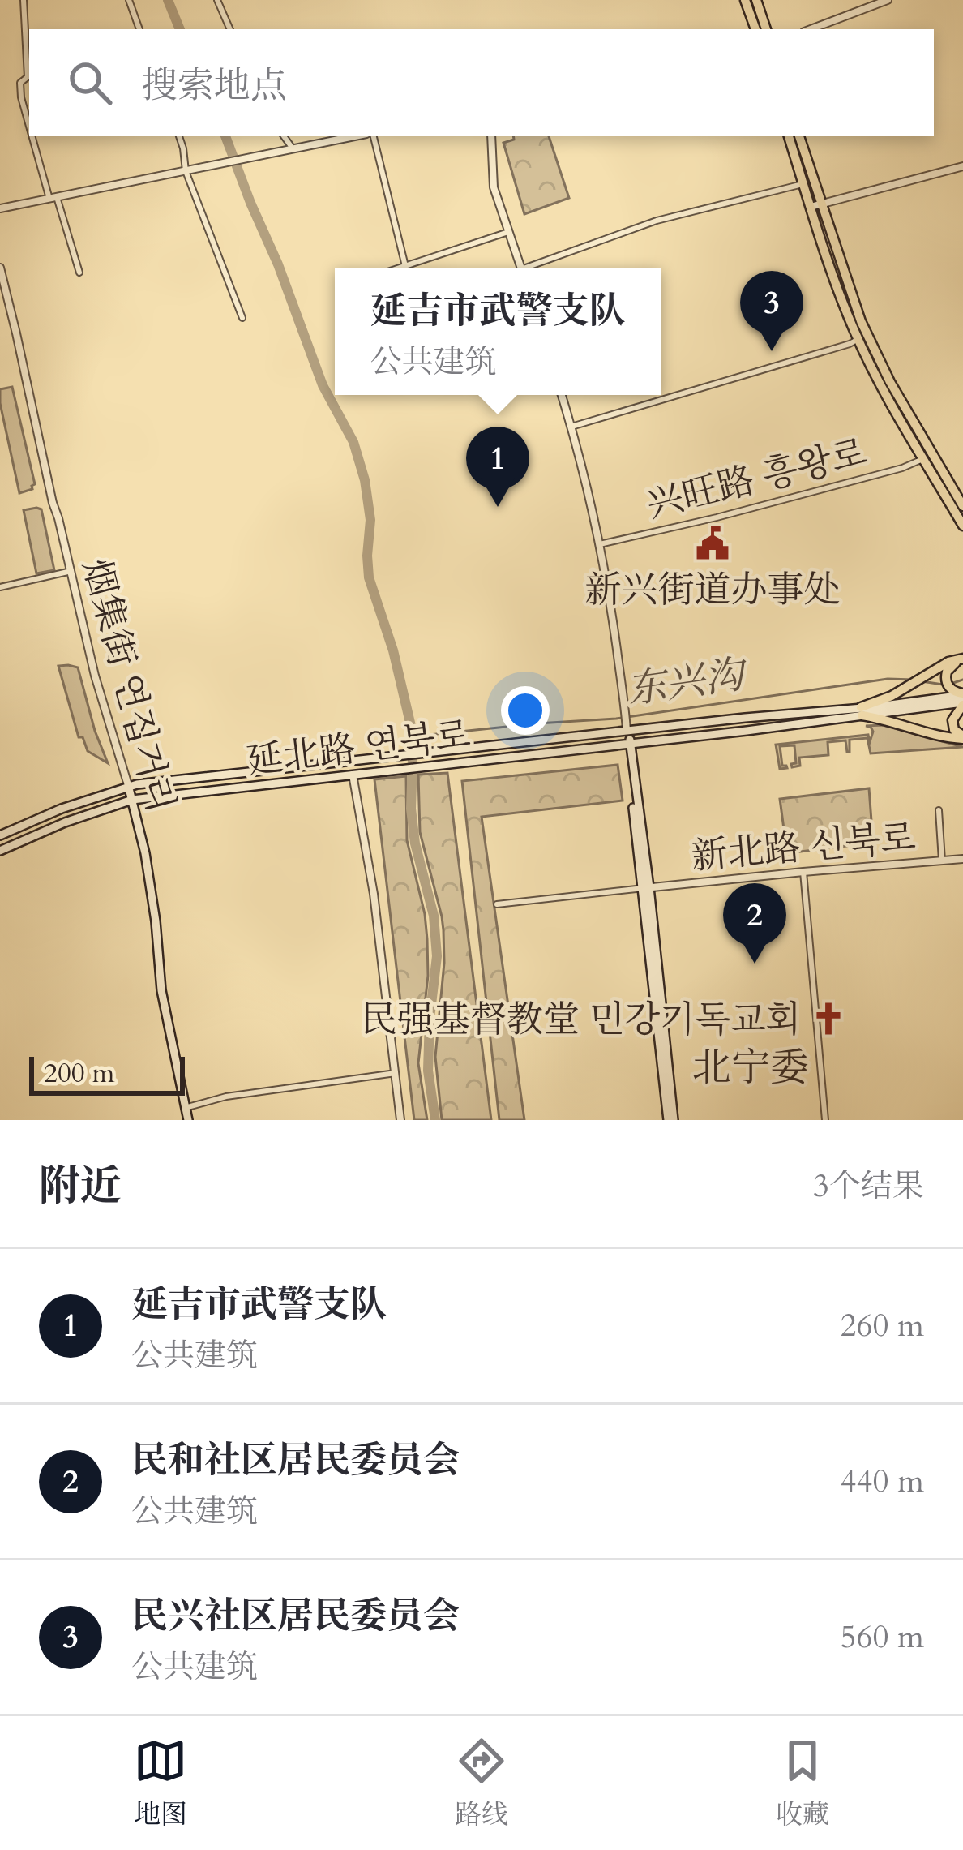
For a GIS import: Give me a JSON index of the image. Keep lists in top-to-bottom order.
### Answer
{
  "streets": {
    "main road": ["烟集街 연집거리", "延北路 연북로"],
    "street": ["兴旺路 흥왕로", "新北路 신북로"]
  },
  "crossings": [
    ["烟集街 연집거리", "延北路 연북로"]
  ],
  "districts": ["北宁委"],
  "water": ["东兴沟"],
  "places": {
    "public building": ["新兴街道办事处"],
    "church": ["民强基督教堂 민강기독교회"]
  },
  "scale_bar": "200 m",
  "page": {
    "search": "搜索地点",
    "popup": ["延吉市武警支队", "公共建筑"],
    "pins": ["3", "1", "2"],
    "scale": "200 m",
    "heading": ["附近", "3个结果"],
    "list": [
      {
        "mark": "1",
        "name": "延吉市武警支队",
        "note": "公共建筑",
        "value": "260 m"
      },
      {
        "mark": "2",
        "name": "民和社区居民委员会",
        "note": "公共建筑",
        "value": "440 m"
      },
      {
        "mark": "3",
        "name": "民兴社区居民委员会",
        "note": "公共建筑",
        "value": "560 m"
      }
    ],
    "nav": ["地图", "路线", "收藏"]
  }
}
